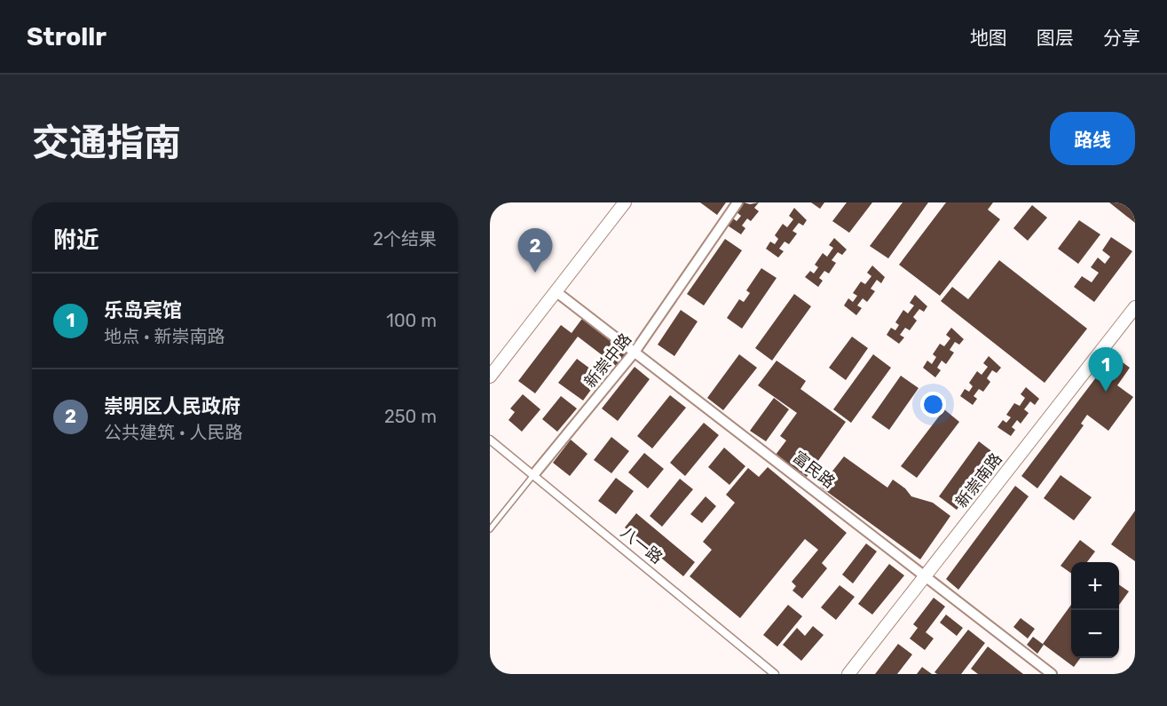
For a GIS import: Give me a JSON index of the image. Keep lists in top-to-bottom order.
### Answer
{
  "streets": {
    "street": [
      "新崇中路",
      "富民路",
      "新崇南路",
      "八一路"
    ]
  },
  "crossings": [
    ["新崇中路", "富民路"],
    ["新崇中路", "八一路"],
    ["富民路", "新崇南路"]
  ],
  "page": {
    "header": "Strollr",
    "nav": ["地图", "图层", "分享"],
    "title": "交通指南",
    "buttons": "路线",
    "heading": ["附近", "2个结果"],
    "pins": ["2", "1"],
    "list": [
      {
        "mark": "1",
        "name": "乐岛宾馆",
        "note": "地点 · 新崇南路",
        "value": "100 m"
      },
      {
        "mark": "2",
        "name": "崇明区人民政府",
        "note": "公共建筑 · 人民路",
        "value": "250 m"
      }
    ],
    "map_buttons": ["+", "−"]
  }
}
